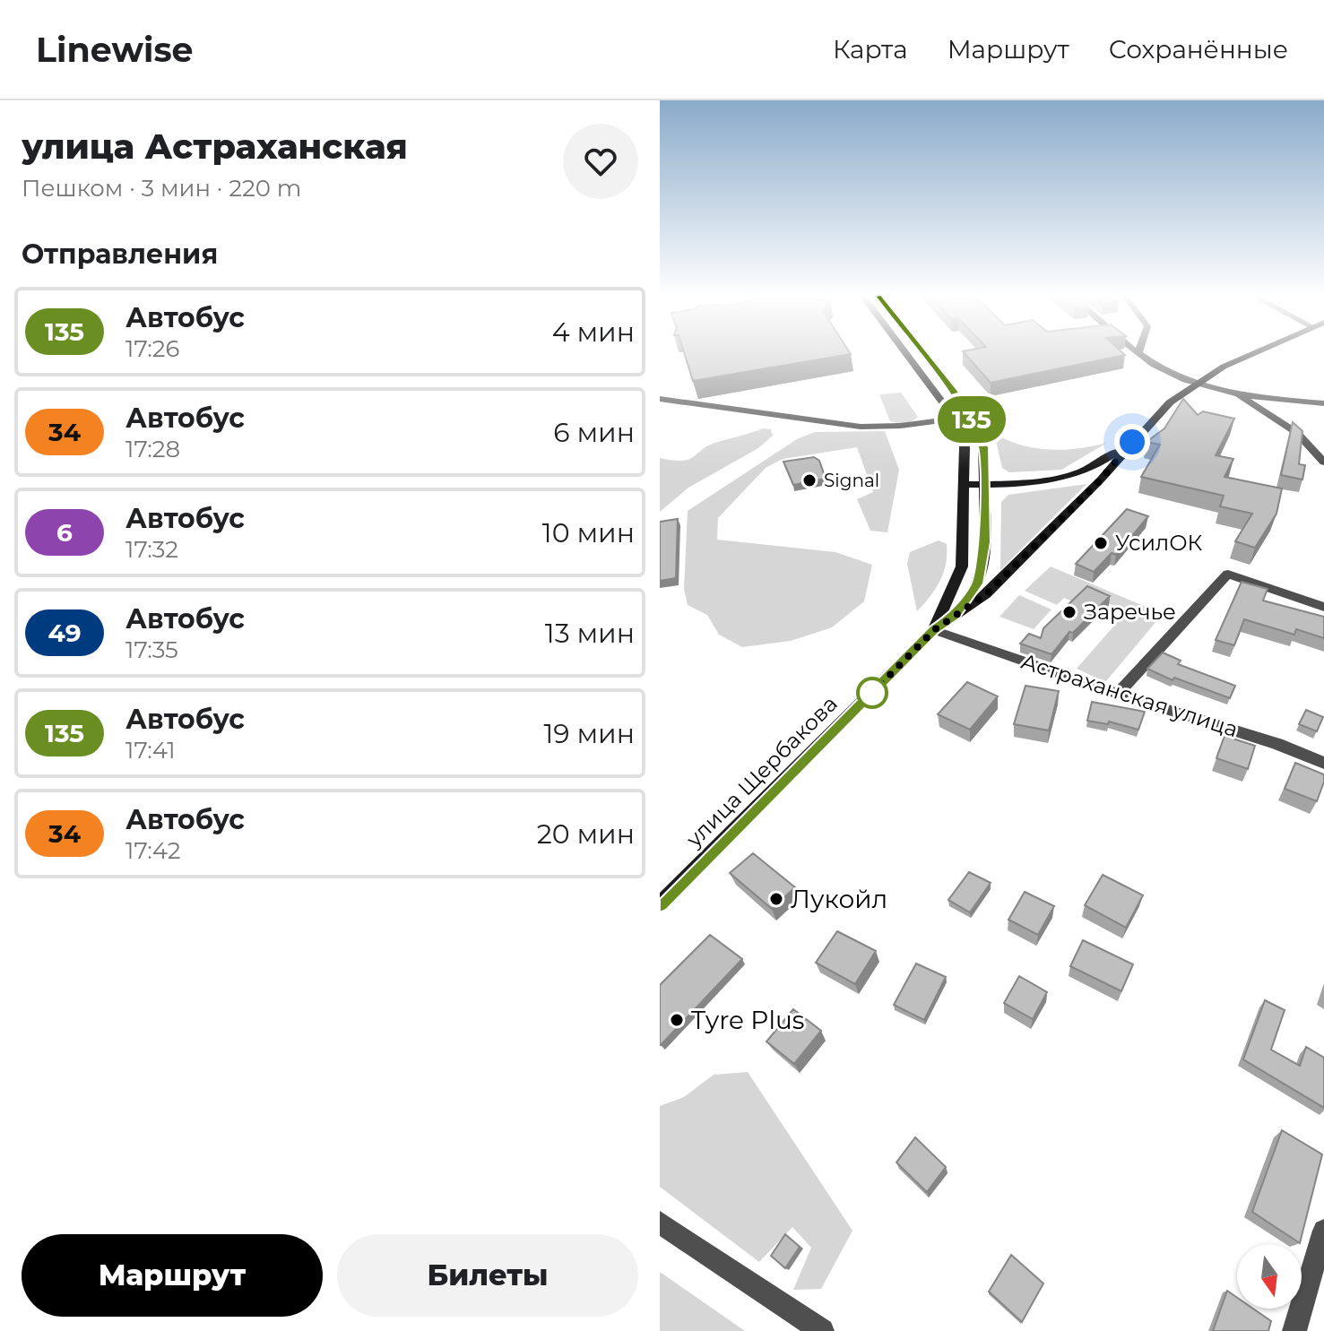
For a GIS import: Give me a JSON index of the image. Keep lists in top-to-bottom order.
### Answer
{
  "streets": {
    "main road": ["улица Щербакова"],
    "street": ["Астраханская улица"]
  },
  "crossings": [
    ["Астраханская улица", "улица Щербакова"]
  ],
  "places": [
    "Signal",
    "УсилОК",
    "Заречье",
    "Лукойл",
    "Tyre Plus"
  ],
  "lines": ["bus line 135"],
  "north": "bottom",
  "page": {
    "header": "Linewise",
    "nav": ["Карта", "Маршрут", "Сохранённые"],
    "heading": [
      ["улица Астраханская", "Пешком · 3 мин · 220 m"],
      "Отправления"
    ],
    "on_map": "135",
    "list": [
      {
        "mark": "135",
        "name": "Автобус",
        "note": "17:26",
        "value": "4 мин"
      },
      {
        "mark": "34",
        "name": "Автобус",
        "note": "17:28",
        "value": "6 мин"
      },
      {
        "mark": "6",
        "name": "Автобус",
        "note": "17:32",
        "value": "10 мин"
      },
      {
        "mark": "49",
        "name": "Автобус",
        "note": "17:35",
        "value": "13 мин"
      },
      {
        "mark": "135",
        "name": "Автобус",
        "note": "17:41",
        "value": "19 мин"
      },
      {
        "mark": "34",
        "name": "Автобус",
        "note": "17:42",
        "value": "20 мин"
      }
    ],
    "buttons": ["Маршрут", "Билеты"]
  }
}
